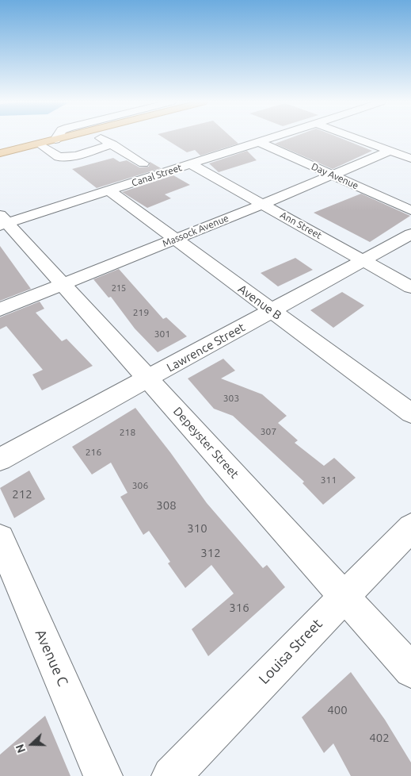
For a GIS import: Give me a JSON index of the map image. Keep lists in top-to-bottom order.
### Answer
{
  "streets": {
    "street": [
      "Canal Street",
      "Day Avenue",
      "Ann Street",
      "Massock Avenue",
      "Avenue B",
      "Lawrence Street",
      "Depeyster Street",
      "Louisa Street",
      "Avenue C"
    ]
  },
  "crossings": [
    ["Canal Street", "Day Avenue"],
    ["Canal Street", "Ann Street"],
    ["Canal Street", "Avenue B"],
    ["Canal Street", "Depeyster Street"],
    ["Day Avenue", "Massock Avenue"],
    ["Ann Street", "Massock Avenue"],
    ["Ann Street", "Lawrence Street"],
    ["Massock Avenue", "Avenue B"],
    ["Massock Avenue", "Depeyster Street"],
    ["Avenue B", "Lawrence Street"],
    ["Lawrence Street", "Depeyster Street"],
    ["Depeyster Street", "Louisa Street"]
  ],
  "house_numbers": [
    "215",
    "219",
    "301",
    "303",
    "307",
    "218",
    "216",
    "311",
    "306",
    "212",
    "308",
    "310",
    "312",
    "316",
    "400",
    "402"
  ],
  "north": "left"
}
